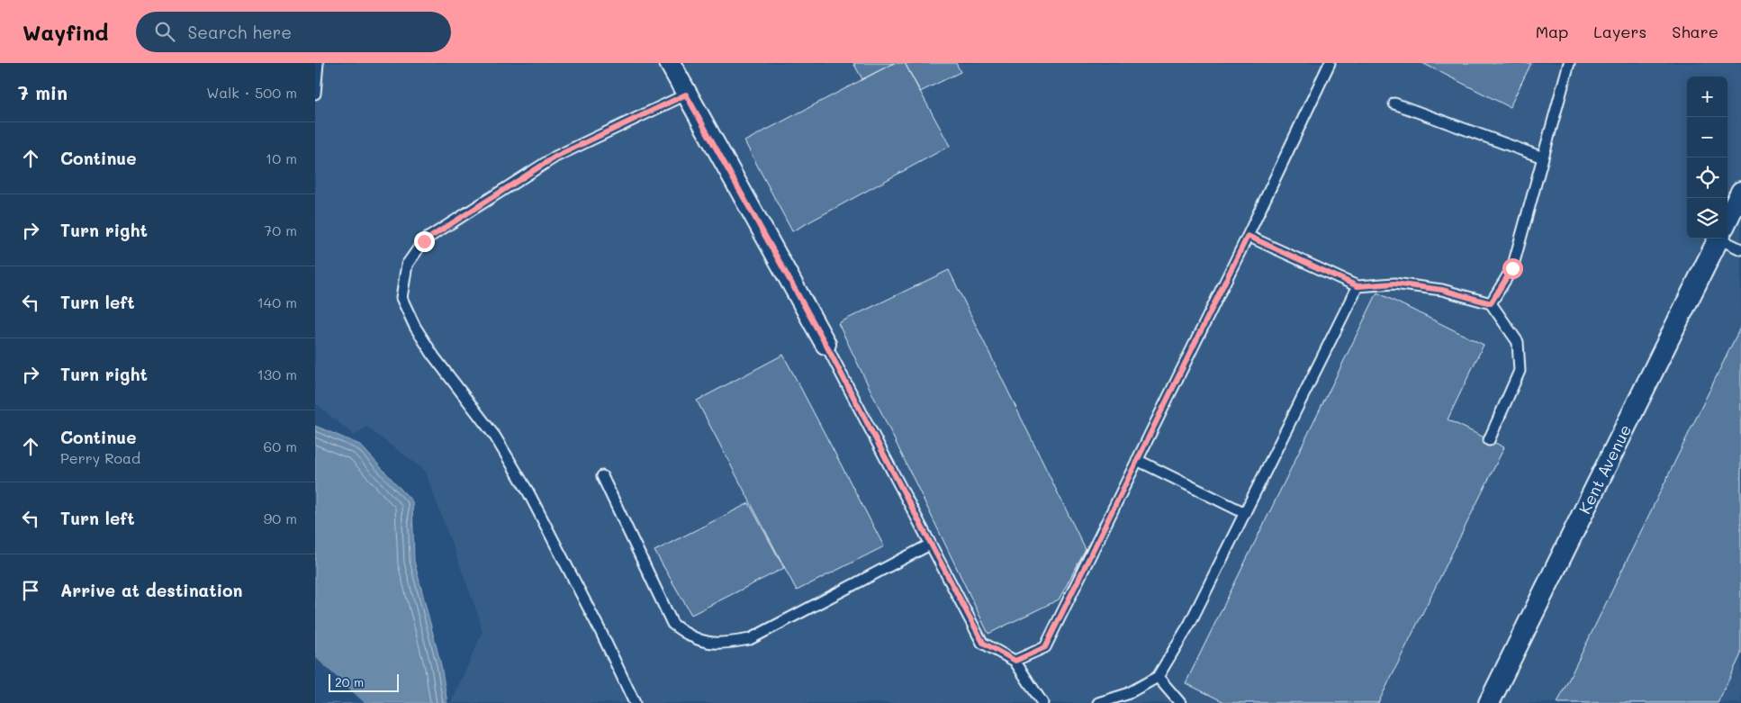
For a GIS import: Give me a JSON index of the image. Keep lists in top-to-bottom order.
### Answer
{
  "streets": {
    "street": ["Kent Avenue"]
  },
  "scale_bar": "20 m",
  "page": {
    "header": "Wayfind",
    "search": "Search here",
    "nav": ["Map", "Layers", "Share"],
    "heading": ["7 min", "Walk · 500 m"],
    "map_buttons": ["+", "−"],
    "list": [
      ["Continue", "10 m"],
      ["Turn right", "70 m"],
      ["Turn left", "140 m"],
      ["Turn right", "130 m"],
      ["Continue", "Perry Road", "60 m"],
      ["Turn left", "90 m"],
      "Arrive at destination"
    ],
    "scale": "20 m"
  }
}
